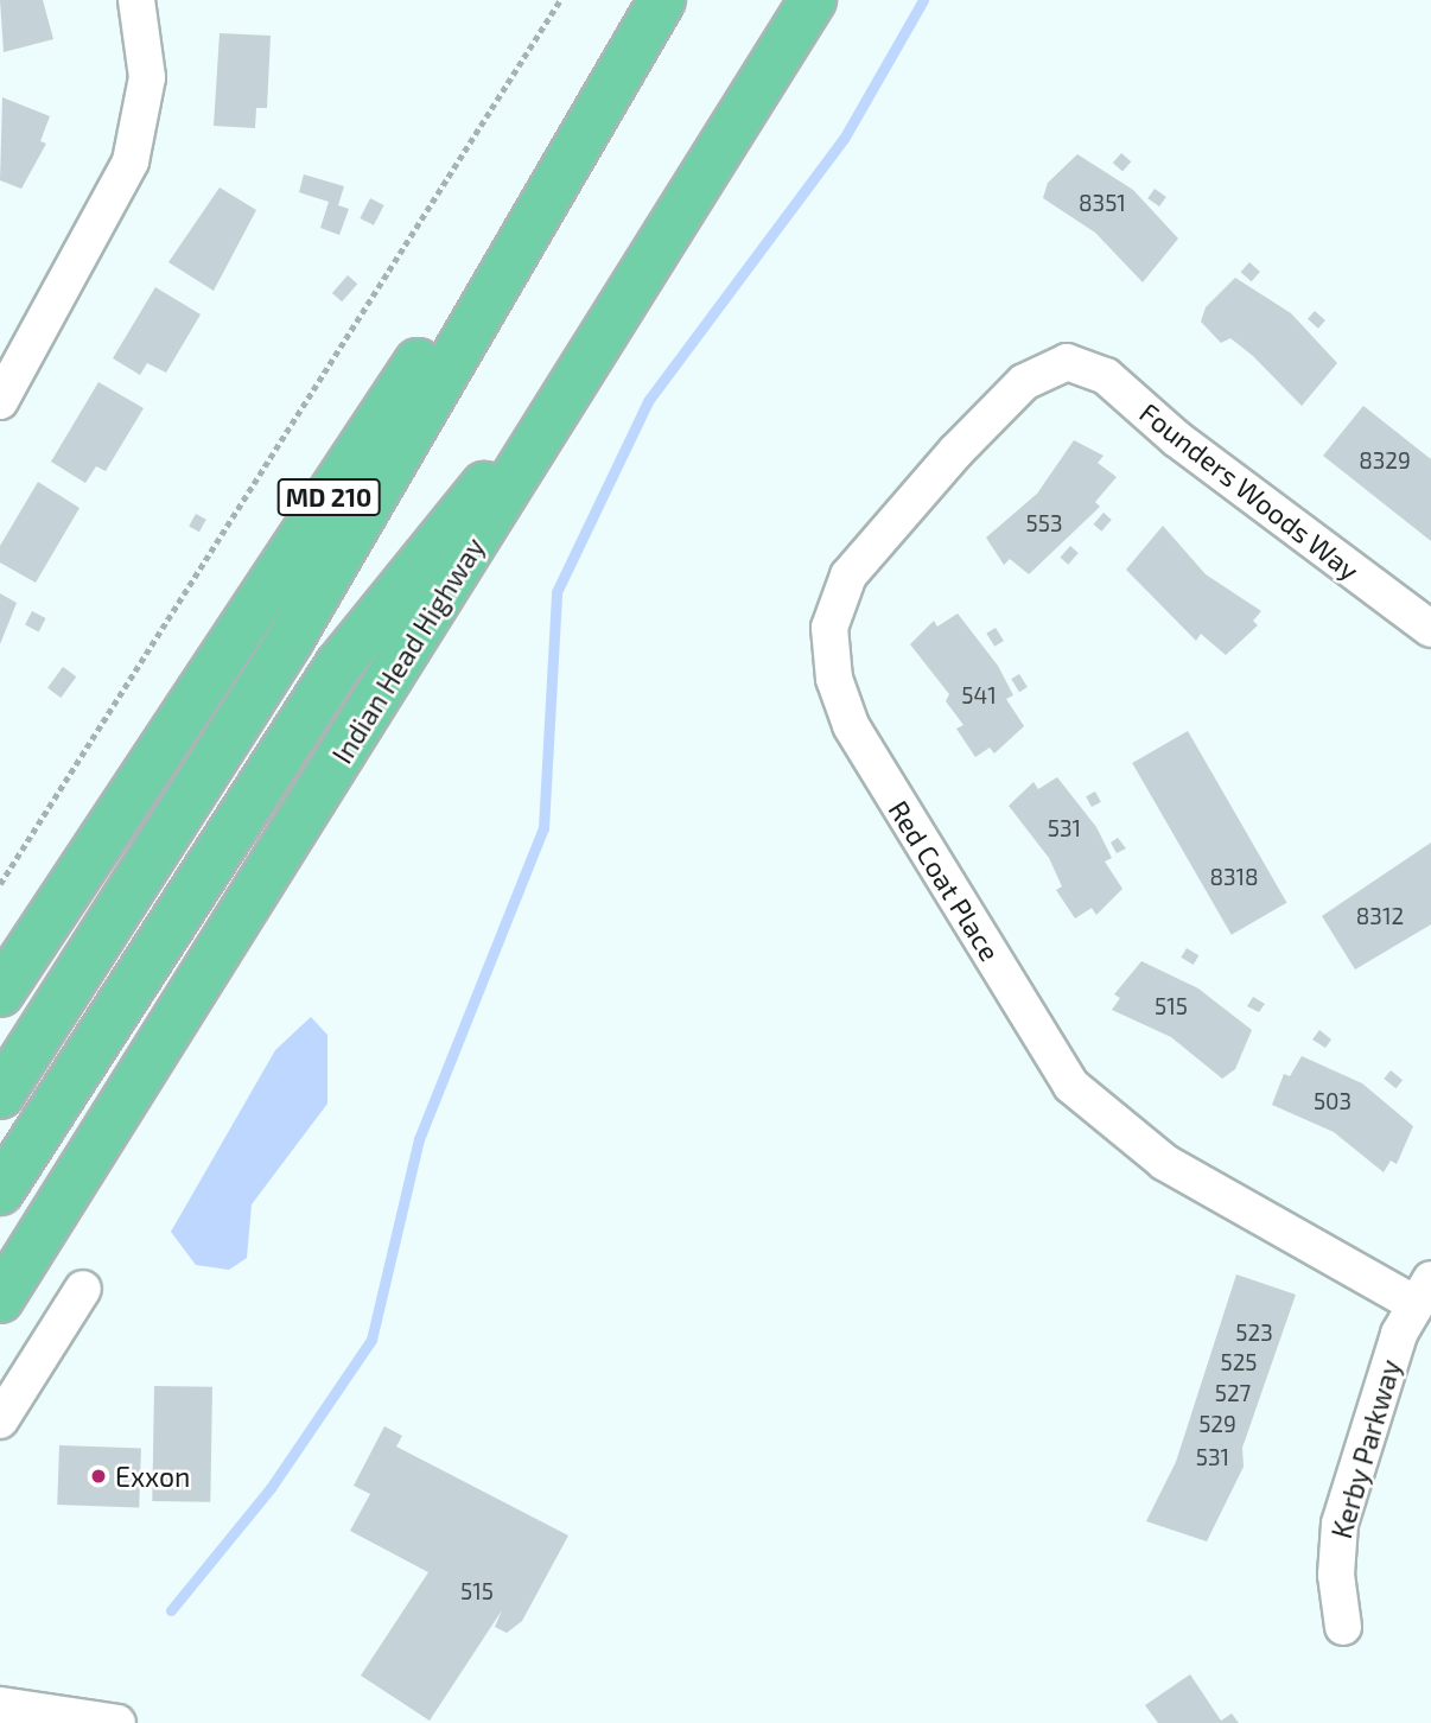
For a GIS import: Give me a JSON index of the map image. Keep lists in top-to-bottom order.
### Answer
{
  "streets": {
    "highway": ["MD 210", "Indian Head Highway"],
    "street": ["Founders Woods Way", "Red Coat Place", "Kerby Parkway"]
  },
  "crossings": [
    ["Founders Woods Way", "Red Coat Place"],
    ["Red Coat Place", "Kerby Parkway"]
  ],
  "places": ["Exxon"],
  "house_numbers": [
    "8351",
    "8329",
    "553",
    "541",
    "531",
    "8318",
    "8312",
    "515",
    "503",
    "523",
    "525",
    "527",
    "529",
    "531",
    "515"
  ]
}
